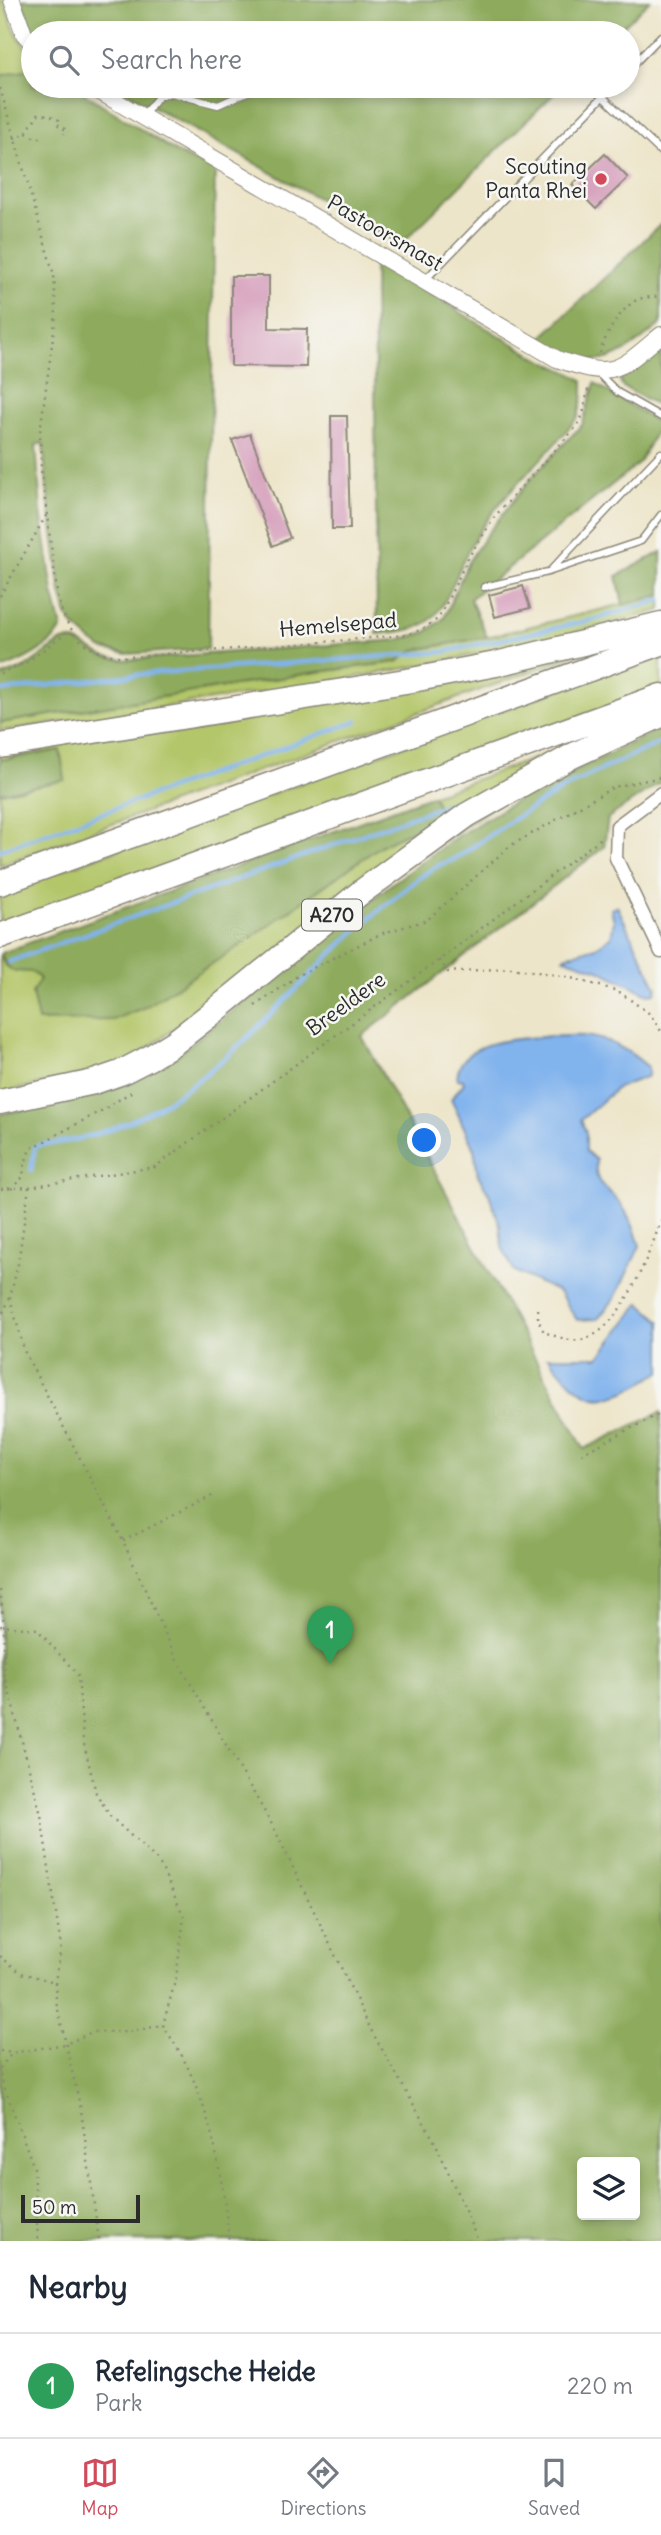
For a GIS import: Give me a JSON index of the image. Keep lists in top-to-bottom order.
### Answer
{
  "streets": {
    "highway": ["A270"],
    "street": ["Pastoorsmast"],
    "path": ["Hemelsepad", "Breeldere"]
  },
  "crossings": [
    ["Pastoorsmast", "Hemelsepad"]
  ],
  "places": ["Scouting Panta Rhei"],
  "scale_bar": "50 m",
  "page": {
    "search": "Search here",
    "pins": "1",
    "scale": "50 m",
    "heading": "Nearby",
    "list": [
      {
        "mark": "1",
        "name": "Refelingsche Heide",
        "note": "Park",
        "value": "220 m"
      }
    ],
    "nav": ["Map", "Directions", "Saved"]
  }
}
